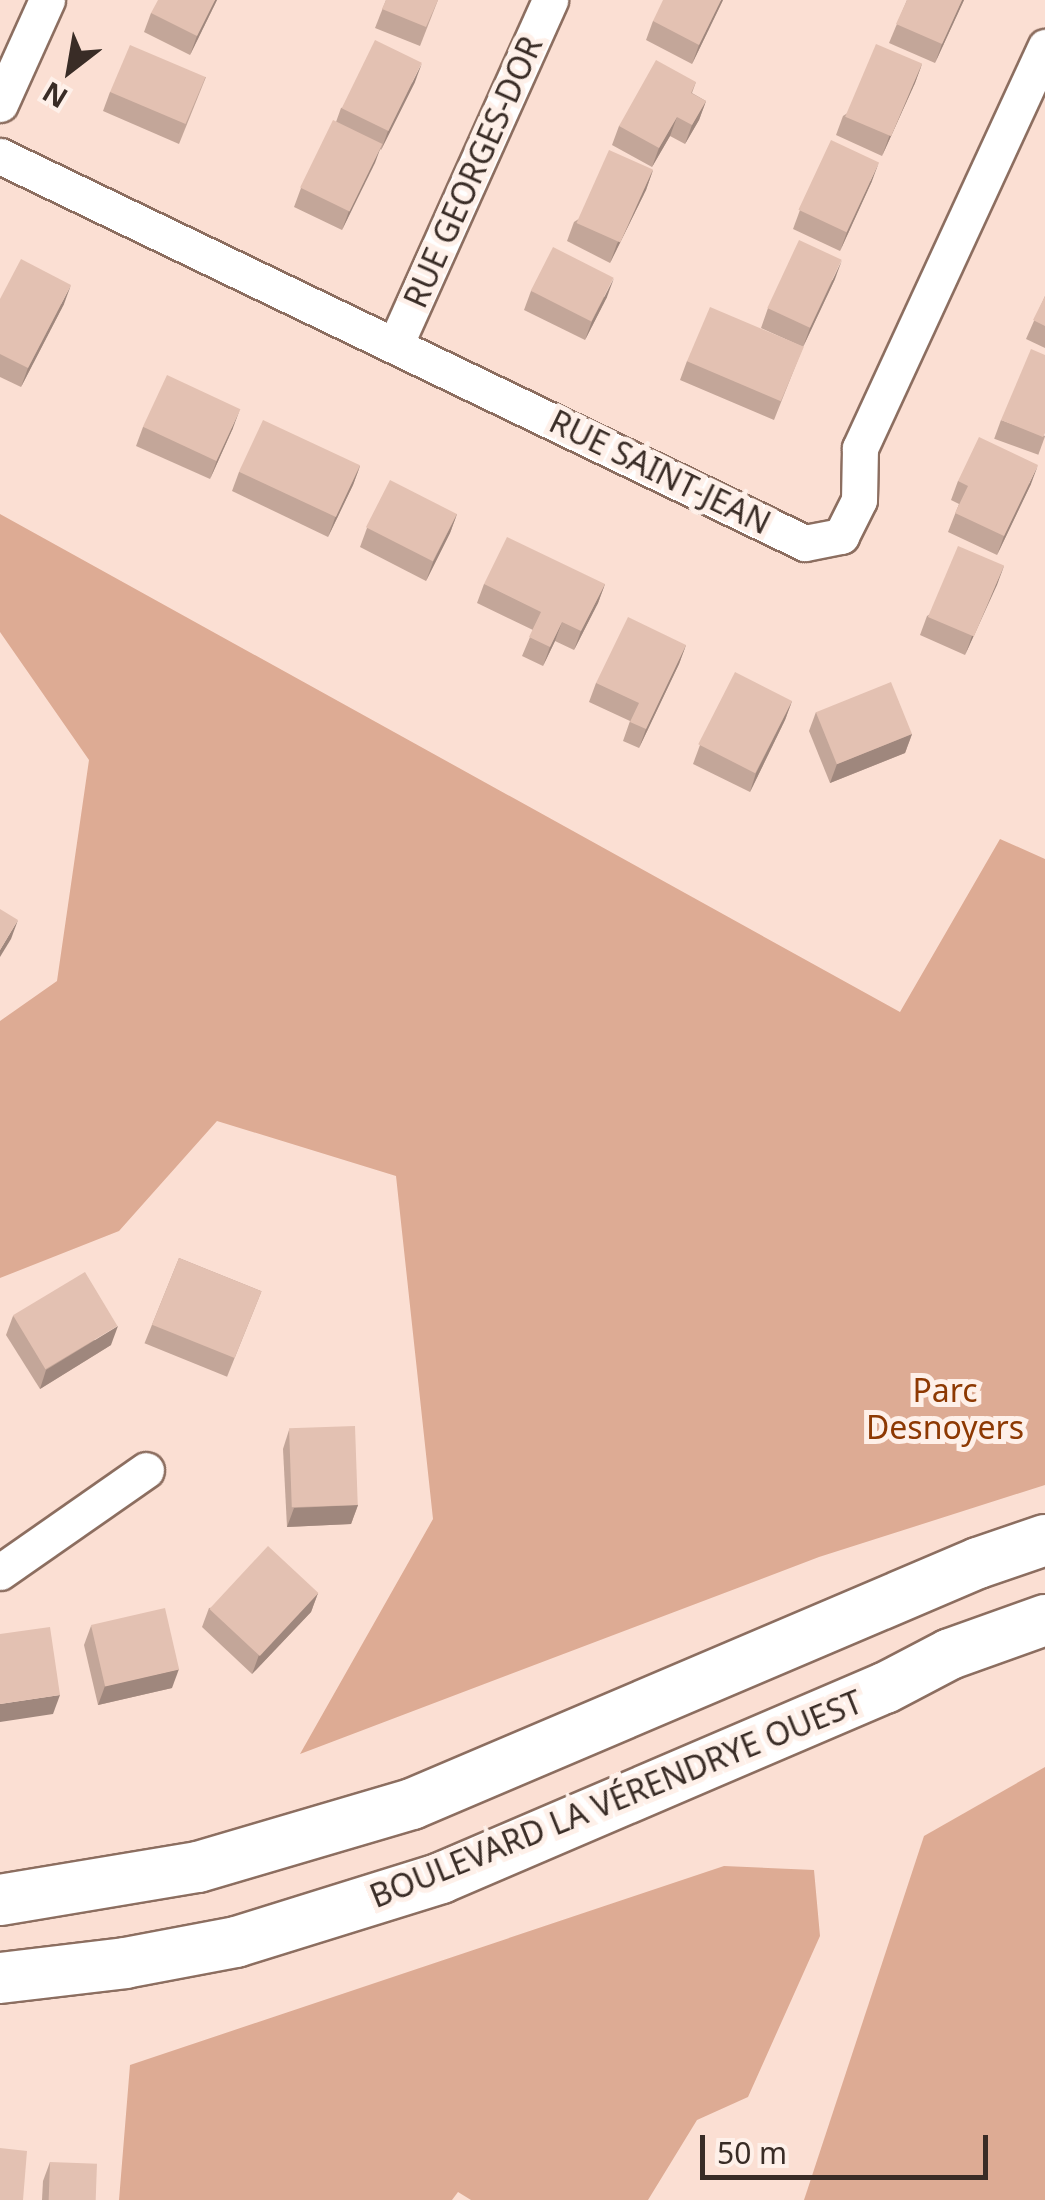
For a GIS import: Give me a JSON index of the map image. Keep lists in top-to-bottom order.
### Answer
{
  "streets": {
    "main road": ["BOULEVARD LA VÉRENDRYE OUEST"],
    "street": ["RUE GEORGES-DOR", "RUE SAINT-JEAN"]
  },
  "crossings": [
    ["RUE GEORGES-DOR", "RUE SAINT-JEAN"]
  ],
  "parks": ["Parc Desnoyers"],
  "scale_bar": "50 m",
  "north": "bottom left"
}
